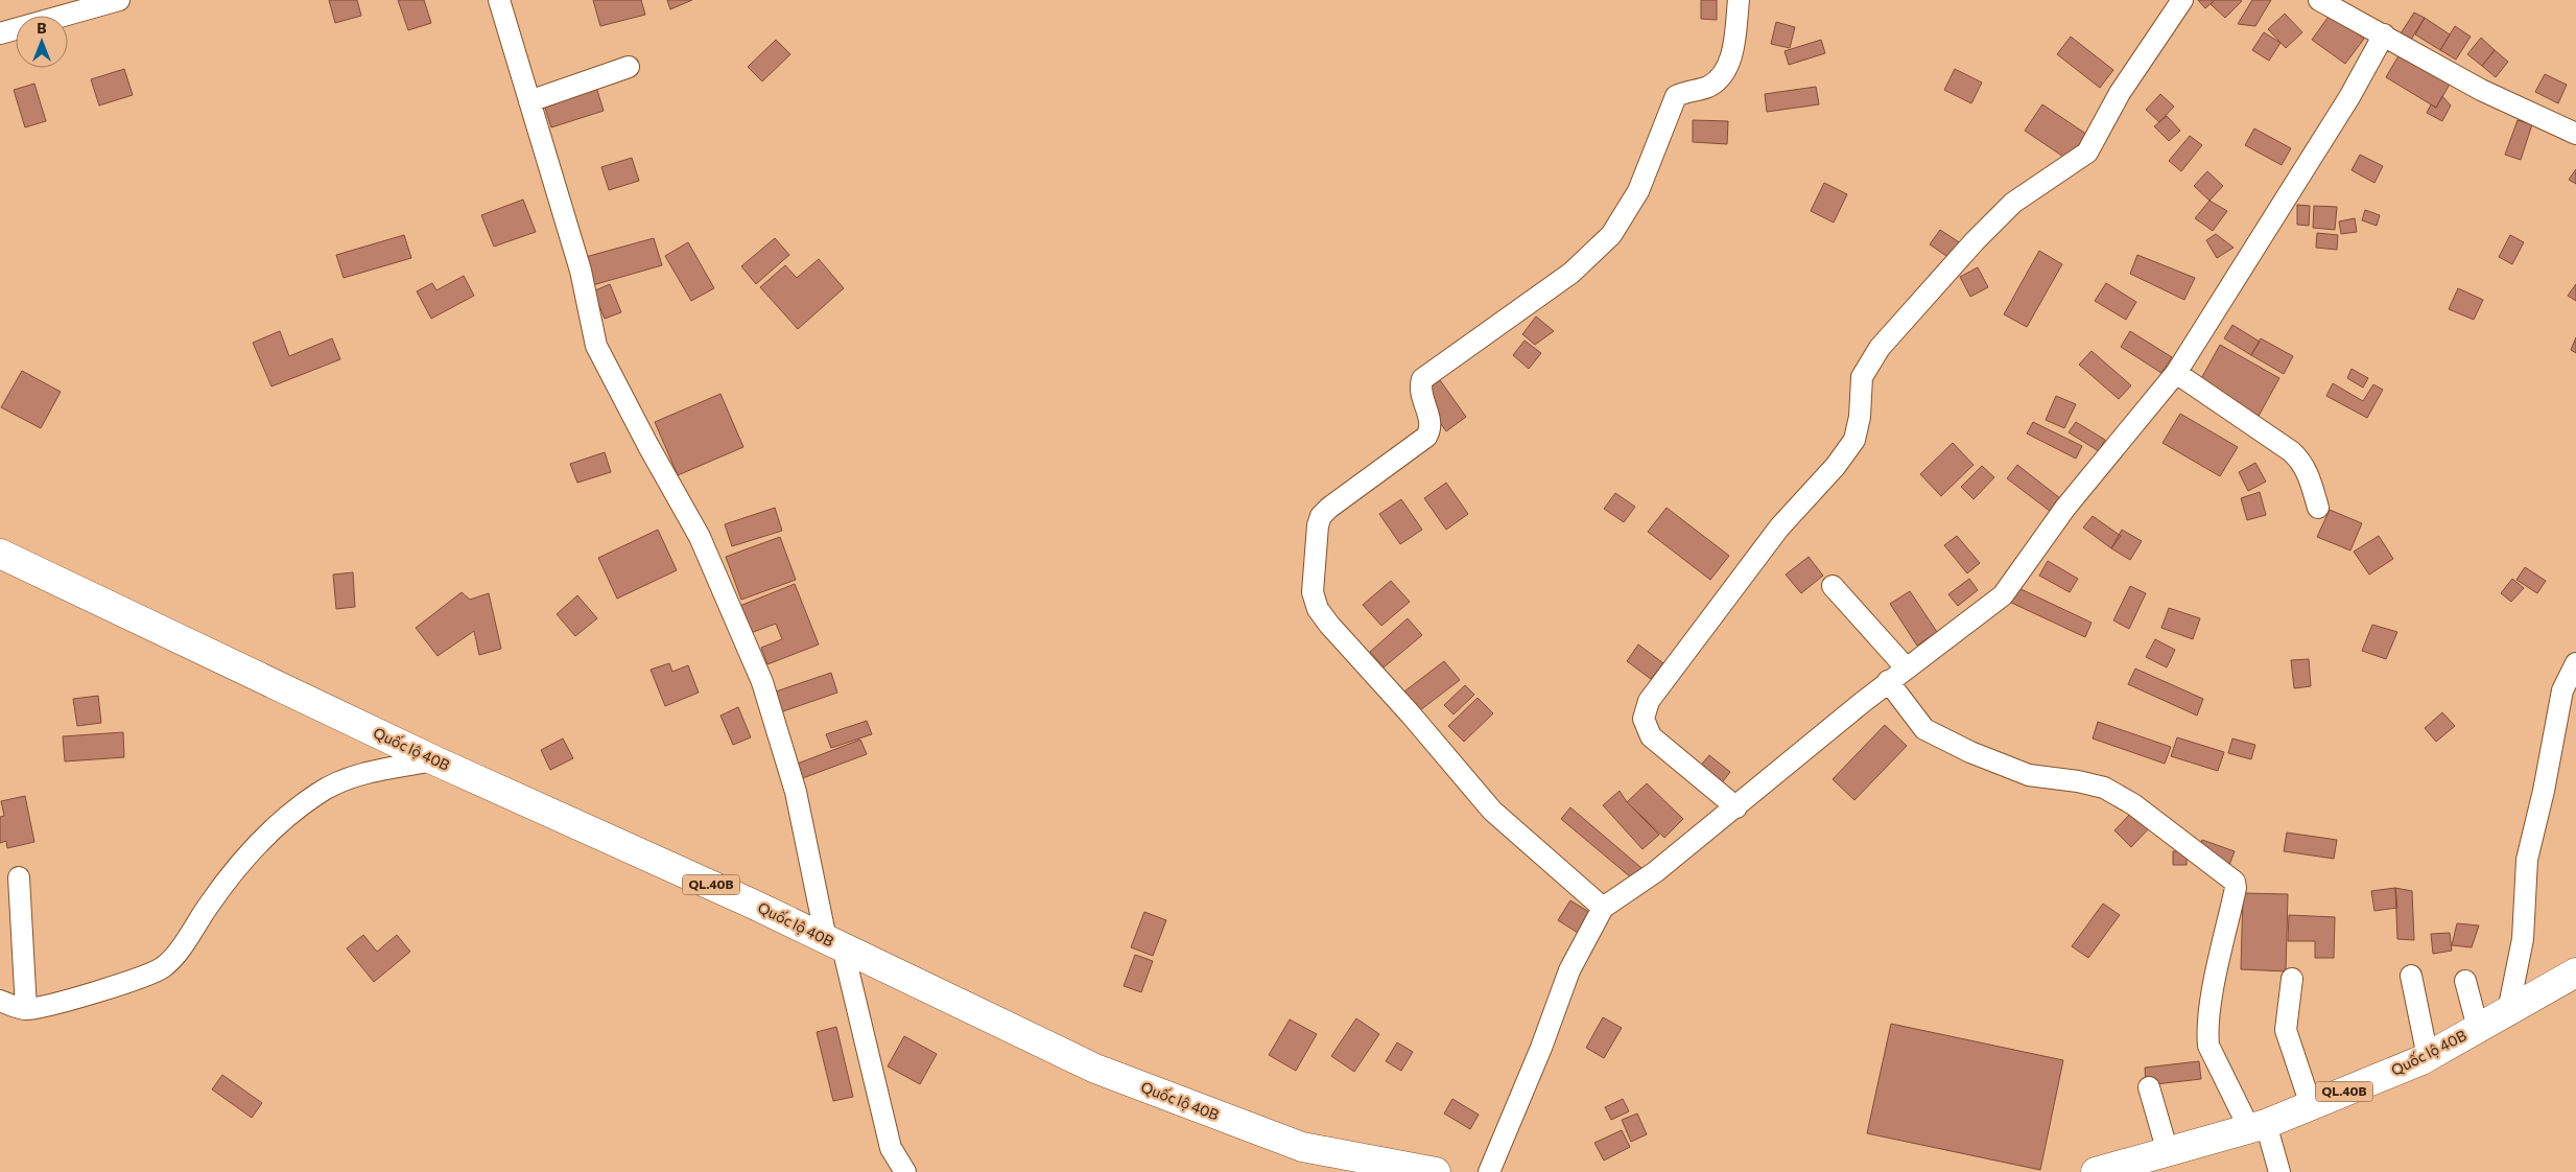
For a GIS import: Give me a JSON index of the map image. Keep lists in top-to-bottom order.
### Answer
{
  "streets": {
    "highway": ["Quốc lộ 40B", "QL.40B"]
  },
  "north": "top"
}
